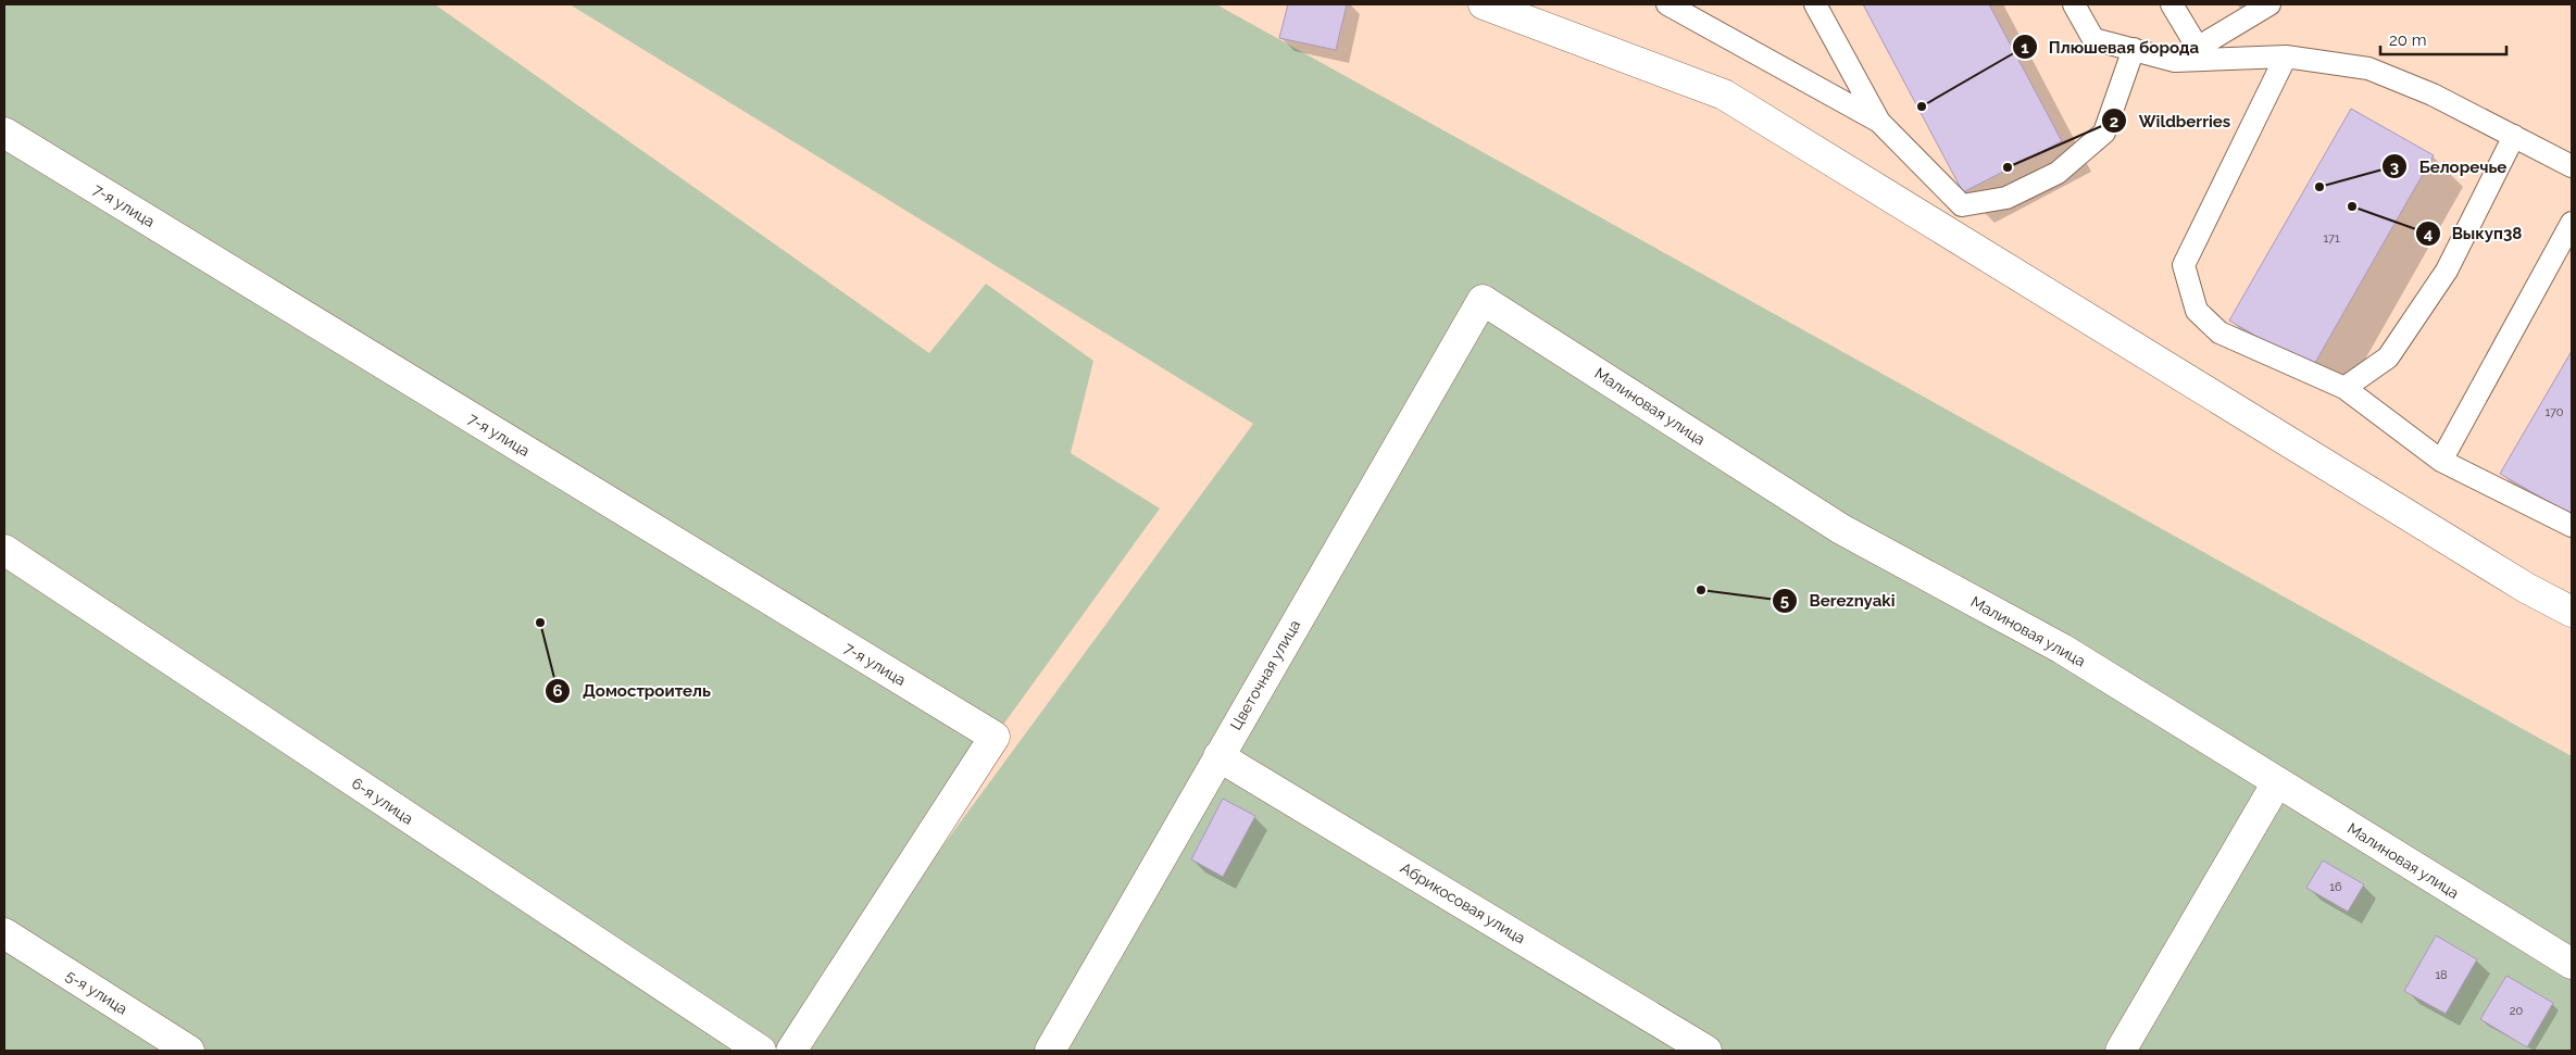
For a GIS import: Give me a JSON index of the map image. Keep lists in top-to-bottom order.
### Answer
{
  "streets": {
    "street": [
      "7-я улица",
      "Малиновая улица",
      "Цветочная улица",
      "6-я улица",
      "Абрикосовая улица",
      "5-я улица"
    ]
  },
  "crossings": [
    ["Малиновая улица", "Цветочная улица"],
    ["Цветочная улица", "Абрикосовая улица"]
  ],
  "places": [
    "Плюшевая борода",
    "Wildberries",
    "Белоречье",
    "Выкуп38",
    "Bereznyaki",
    "Домостроитель"
  ],
  "house_numbers": [
    "171",
    "170",
    "16",
    "18",
    "20"
  ],
  "scale_bar": "20 m"
}
